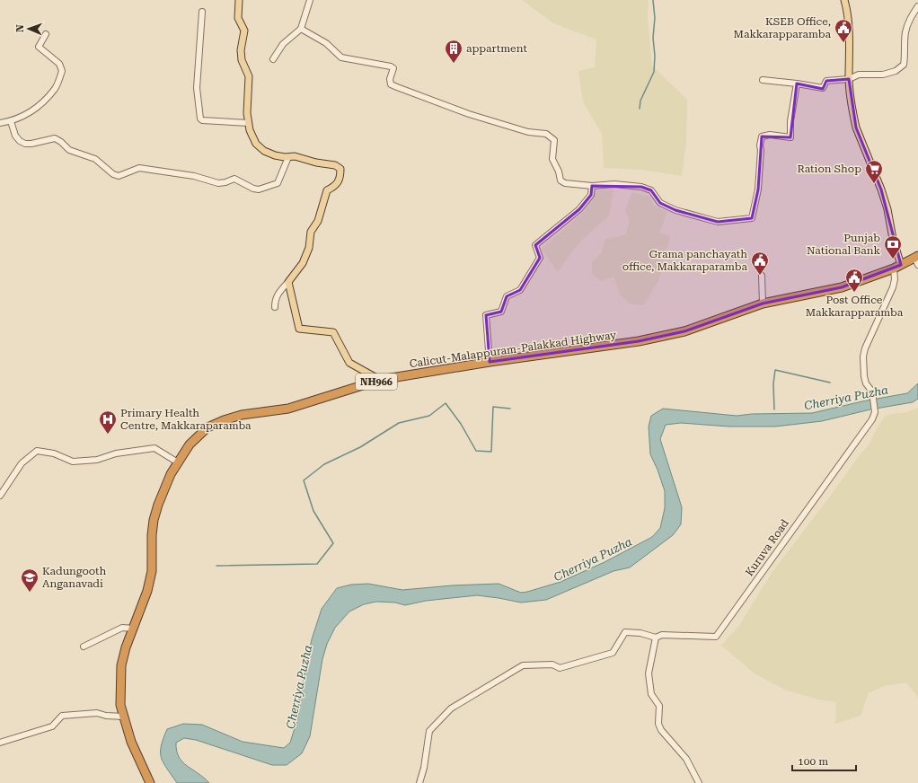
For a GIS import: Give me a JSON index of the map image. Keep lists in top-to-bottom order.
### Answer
{
  "streets": {
    "highway": ["Calicut-Malappuram-Palakkad Highway", "NH966"],
    "street": ["Kuruva Road"]
  },
  "crossings": [
    ["Calicut-Malappuram-Palakkad Highway", "Kuruva Road"]
  ],
  "water": ["Cherriya Puzha"],
  "places": {
    "public building": ["KSEB Office, Makkarapparamba", "Grama panchayath office, Makkaraparamba", "Post Office Makkarapparamba"],
    "building": ["appartment"],
    "supermarket": ["Ration Shop"],
    "bank": ["Punjab National Bank"],
    "hospital": ["Primary Health Centre, Makkaraparamba"],
    "school or university": ["Kadungooth Anganavadi"]
  },
  "scale_bar": "100 m",
  "north": "left"
}
